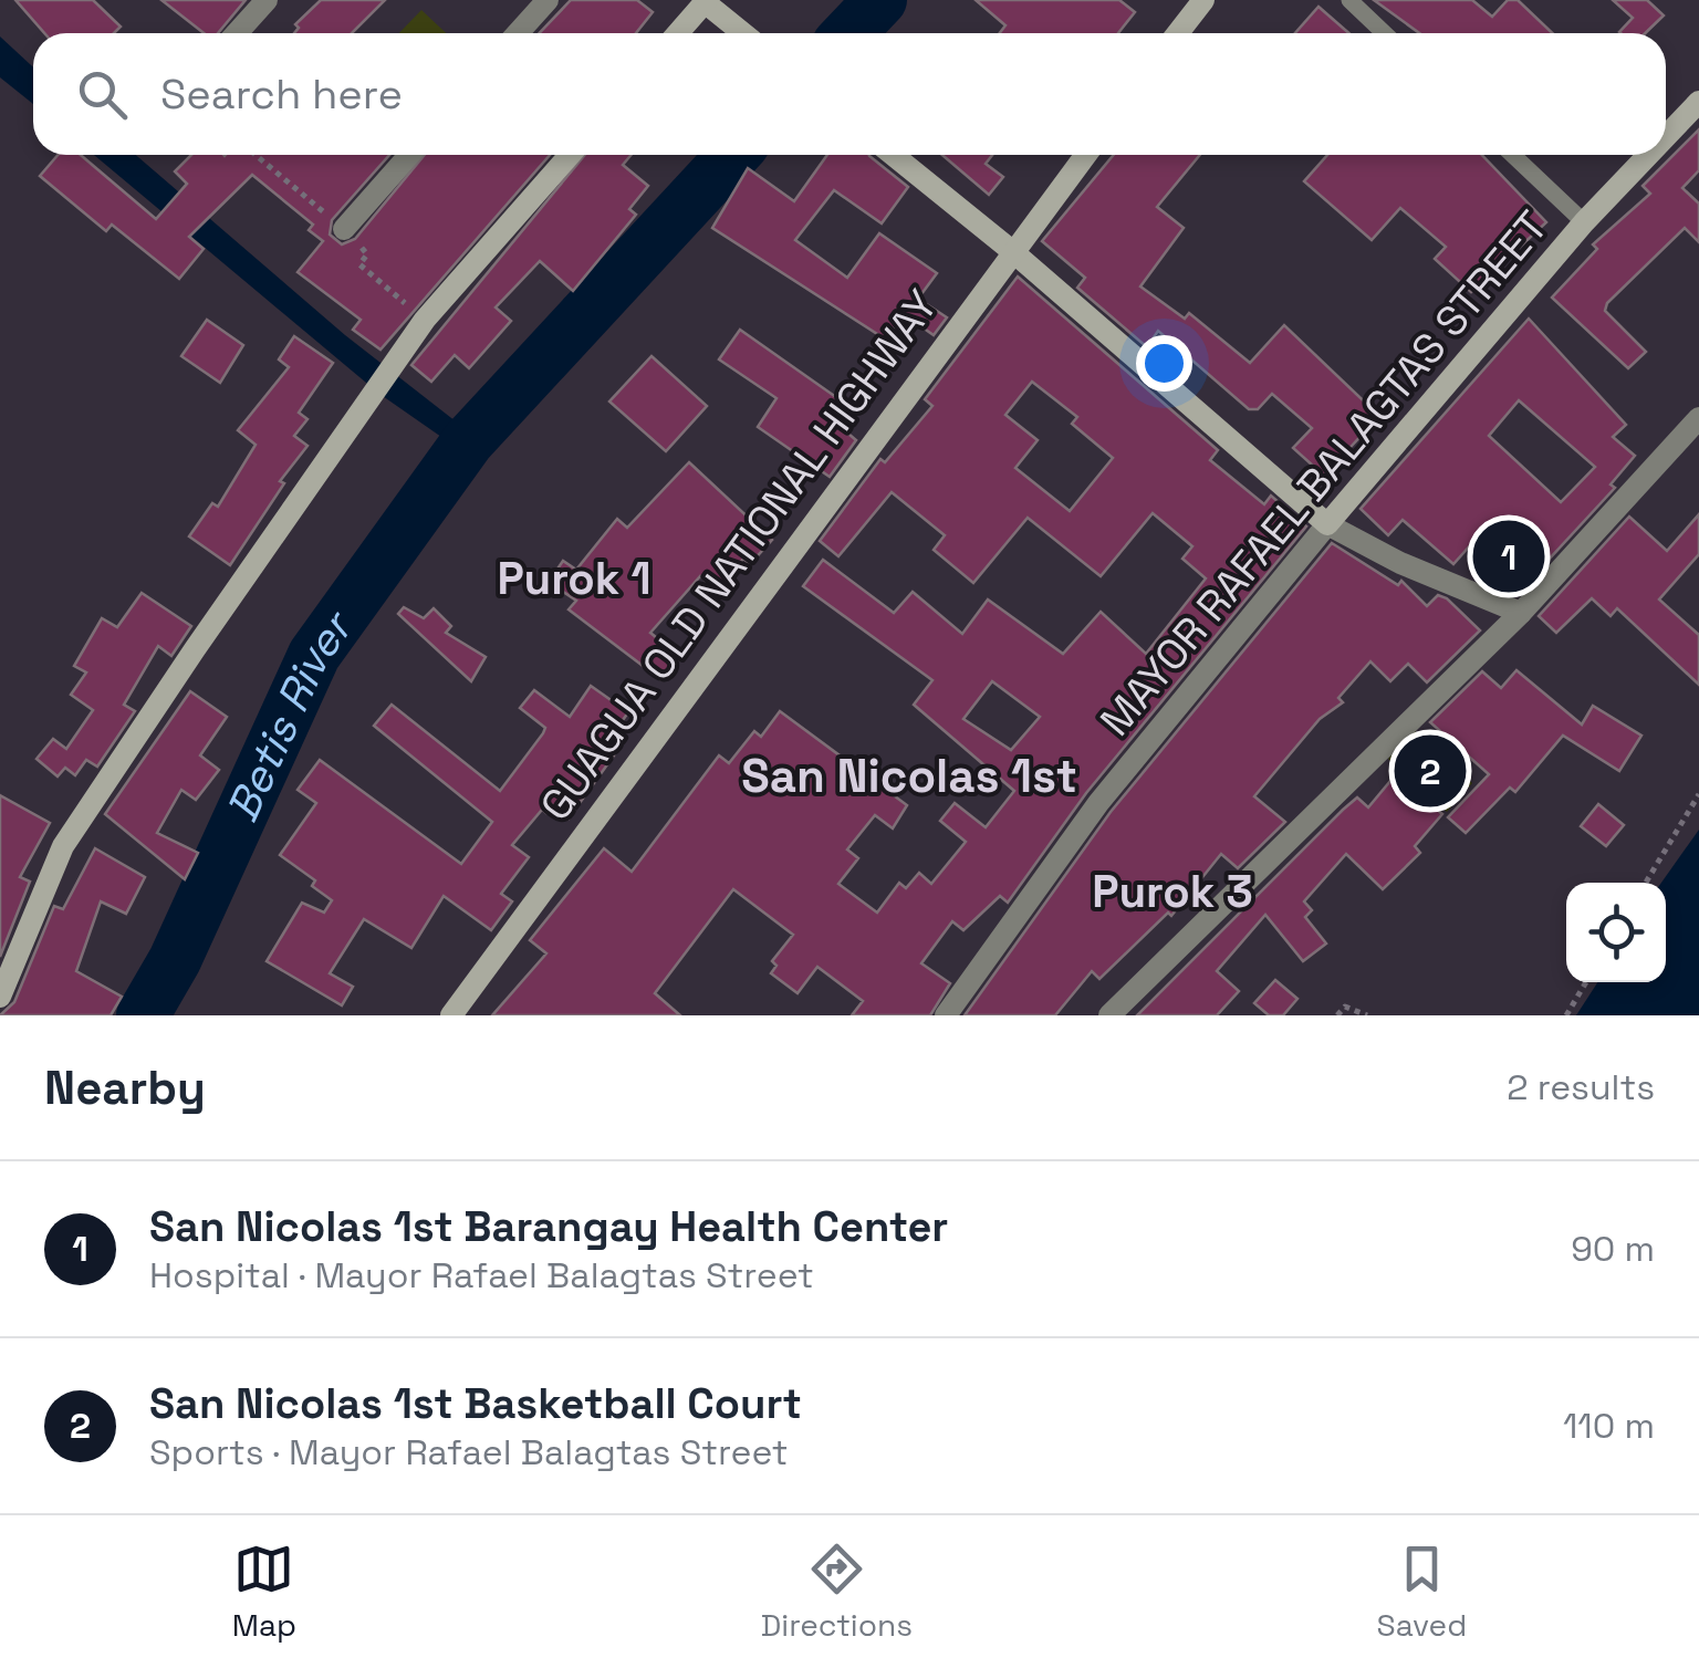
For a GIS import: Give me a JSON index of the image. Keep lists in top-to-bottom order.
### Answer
{
  "streets": {
    "street": ["MAYOR RAFAEL BALAGTAS STREET", "GUAGUA OLD NATIONAL HIGHWAY"]
  },
  "districts": ["Purok 1", "San Nicolas 1st", "Purok 3"],
  "water": ["Betis River"],
  "page": {
    "search": "Search here",
    "pins": ["1", "2"],
    "heading": ["Nearby", "2 results"],
    "list": [
      {
        "mark": "1",
        "name": "San Nicolas 1st Barangay Health Center",
        "note": "Hospital · Mayor Rafael Balagtas Street",
        "value": "90 m"
      },
      {
        "mark": "2",
        "name": "San Nicolas 1st Basketball Court",
        "note": "Sports · Mayor Rafael Balagtas Street",
        "value": "110 m"
      }
    ],
    "nav": ["Map", "Directions", "Saved"]
  }
}
